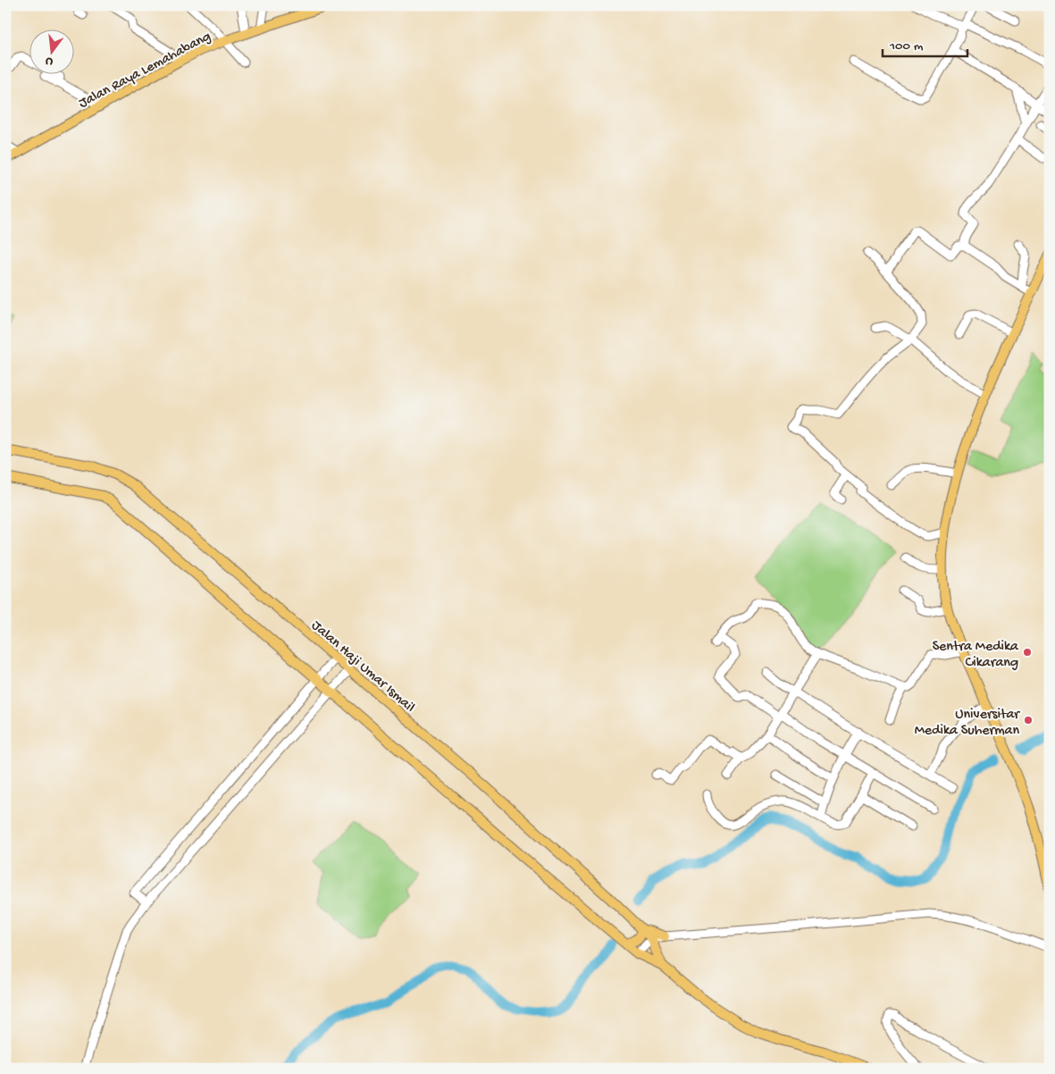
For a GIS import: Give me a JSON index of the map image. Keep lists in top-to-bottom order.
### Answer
{
  "streets": {
    "main road": ["Jalan Raya Lemahabang", "Jalan Haji Umar Ismail"]
  },
  "places": ["Sentra Medika Cikarang", "Universitar Medika Suherman"],
  "scale_bar": "100 m",
  "north": "bottom"
}
